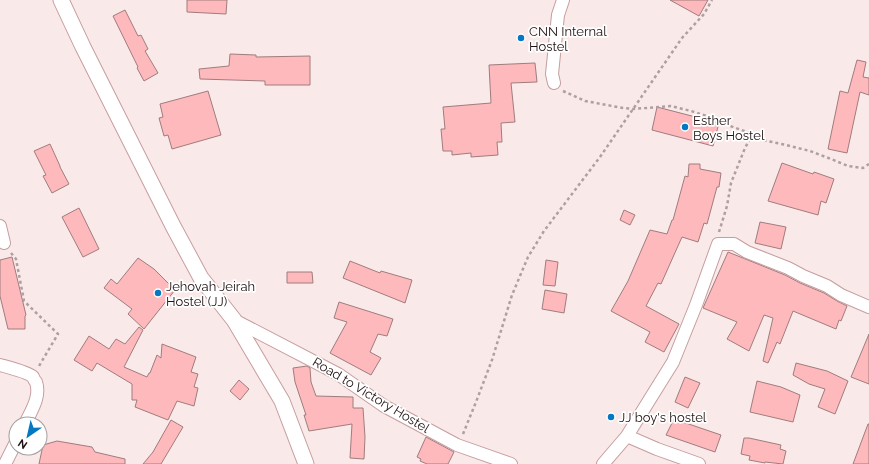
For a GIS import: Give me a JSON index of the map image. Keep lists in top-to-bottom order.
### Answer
{
  "streets": {
    "street": ["Road to Victory Hostel"]
  },
  "places": [
    "CNN Internal Hostel",
    "Esther Boys Hostel",
    "Jehovah Jeirah Hostel (JJ)",
    "JJ boy's hostel"
  ],
  "north": "bottom left"
}
